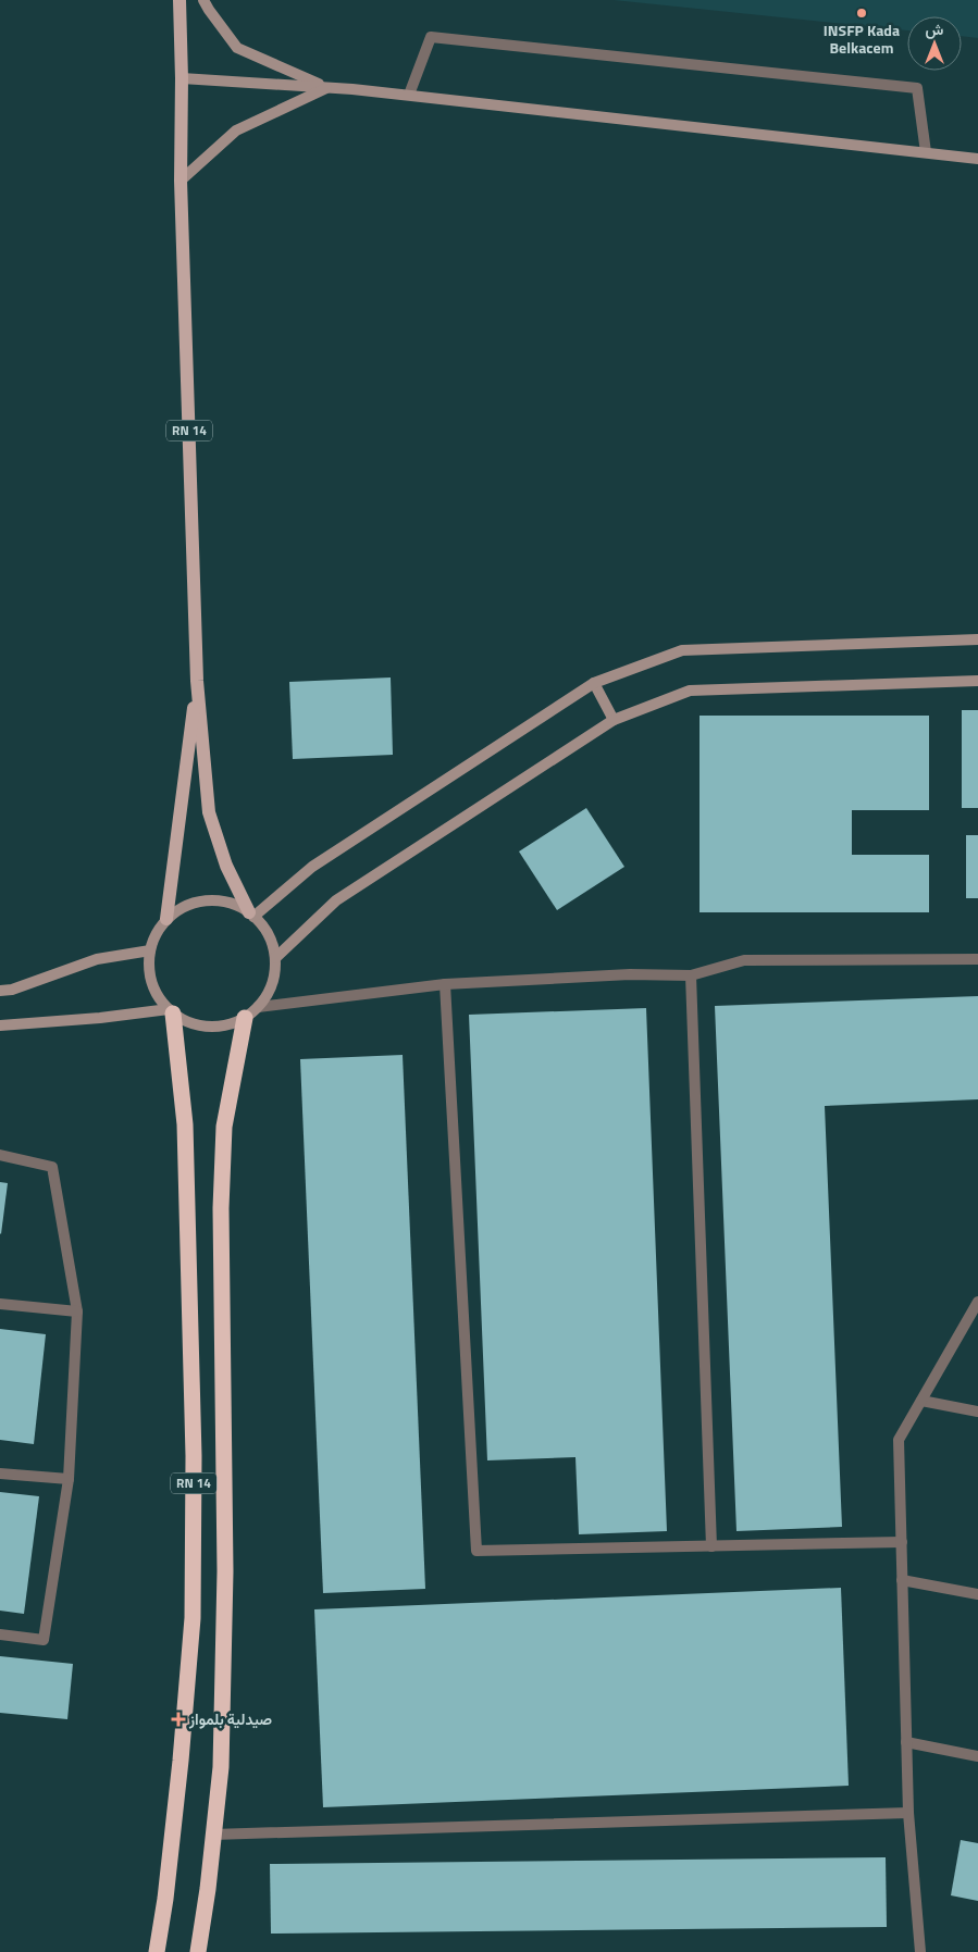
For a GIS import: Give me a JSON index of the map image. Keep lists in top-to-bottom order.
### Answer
{
  "streets": {
    "highway": ["RN 14"]
  },
  "places": {
    "other": ["INSFP Kada Belkacem"],
    "health": ["صيدلية بلمواز"]
  },
  "north": "top"
}
